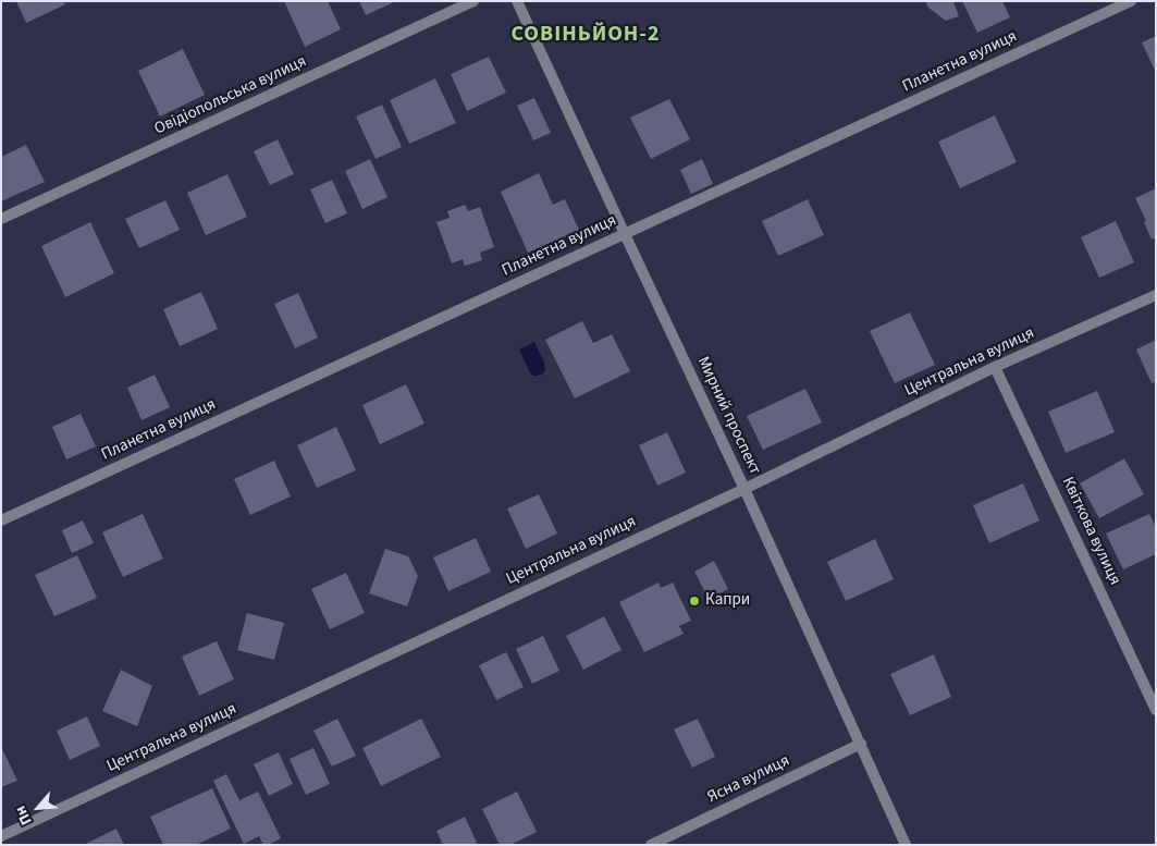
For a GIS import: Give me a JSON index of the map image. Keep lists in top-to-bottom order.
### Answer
{
  "streets": {
    "street": [
      "Планетна вулиця",
      "Овідіопольська вулиця",
      "Центральна вулиця",
      "Мирний проспект",
      "Квіткова вулиця",
      "Ясна вулиця"
    ]
  },
  "crossings": [
    ["Планетна вулиця", "Мирний проспект"],
    ["Центральна вулиця", "Мирний проспект"],
    ["Центральна вулиця", "Квіткова вулиця"],
    ["Мирний проспект", "Ясна вулиця"]
  ],
  "districts": ["СОВІНЬЙОН-2"],
  "places": ["Капри"],
  "north": "bottom left"
}
